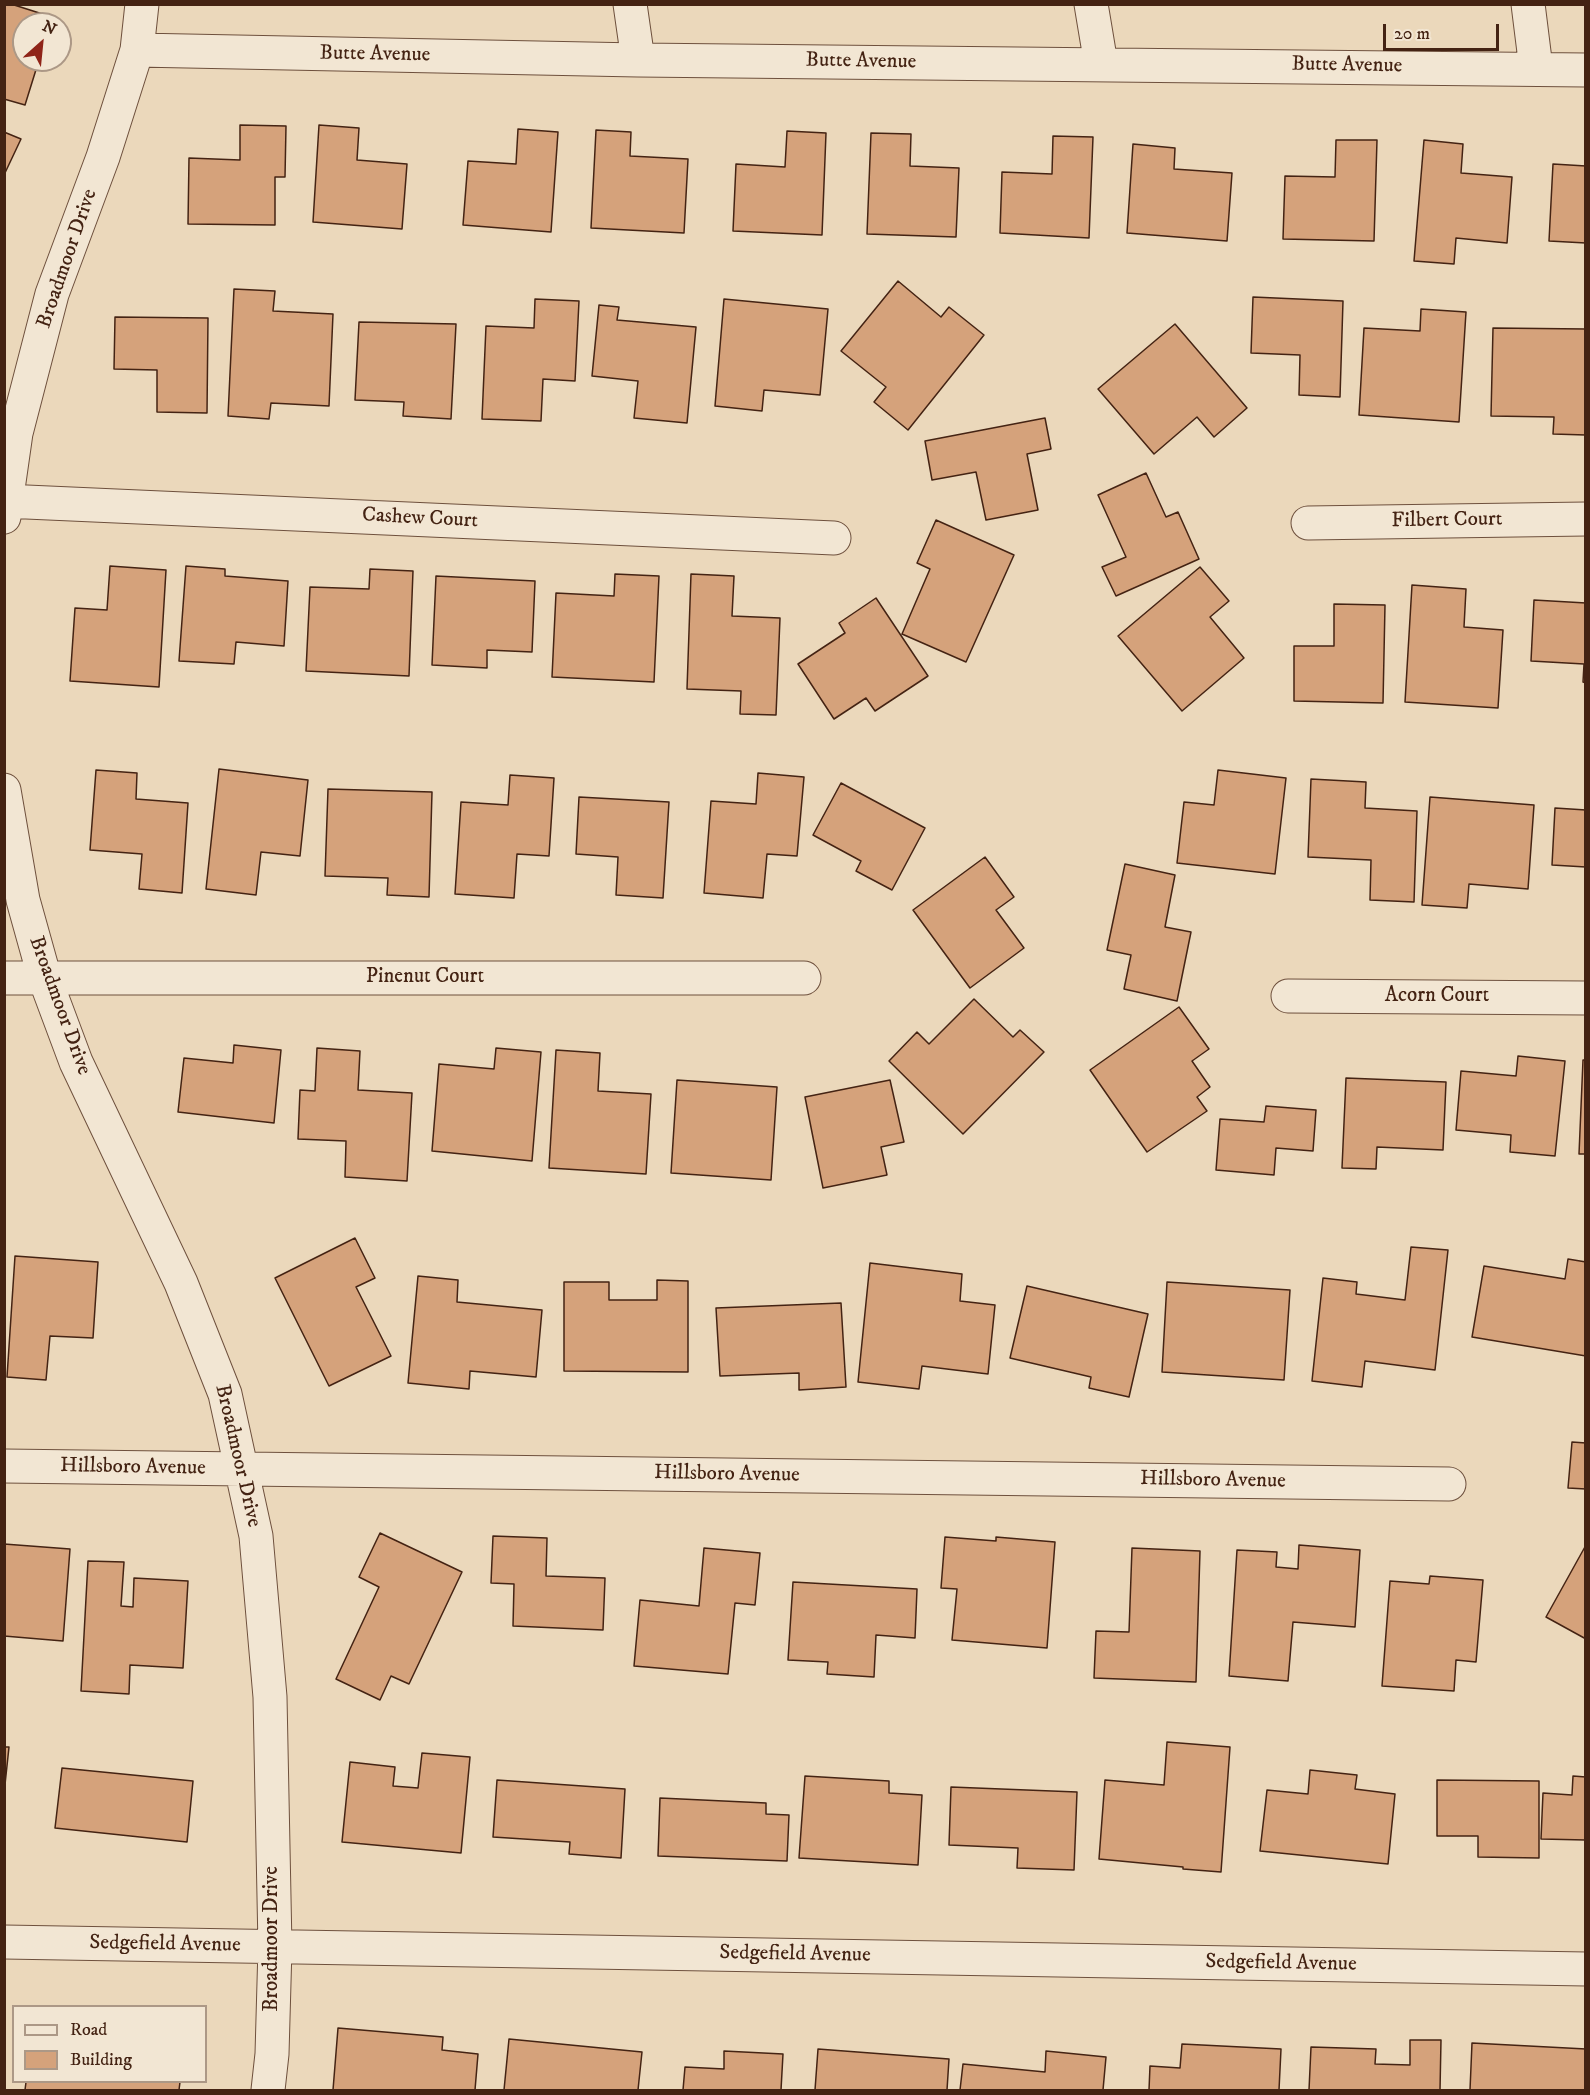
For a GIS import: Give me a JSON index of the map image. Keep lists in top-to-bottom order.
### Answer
{
  "streets": {
    "street": [
      "Butte Avenue",
      "Broadmoor Drive",
      "Cashew Court",
      "Filbert Court",
      "Pinenut Court",
      "Acorn Court",
      "Hillsboro Avenue",
      "Sedgefield Avenue"
    ]
  },
  "crossings": [
    ["Butte Avenue", "Broadmoor Drive"],
    ["Broadmoor Drive", "Cashew Court"],
    ["Broadmoor Drive", "Pinenut Court"],
    ["Broadmoor Drive", "Hillsboro Avenue"],
    ["Broadmoor Drive", "Sedgefield Avenue"]
  ],
  "legend": ["Road", "Building"],
  "scale_bar": "20 m",
  "north": "top right"
}
